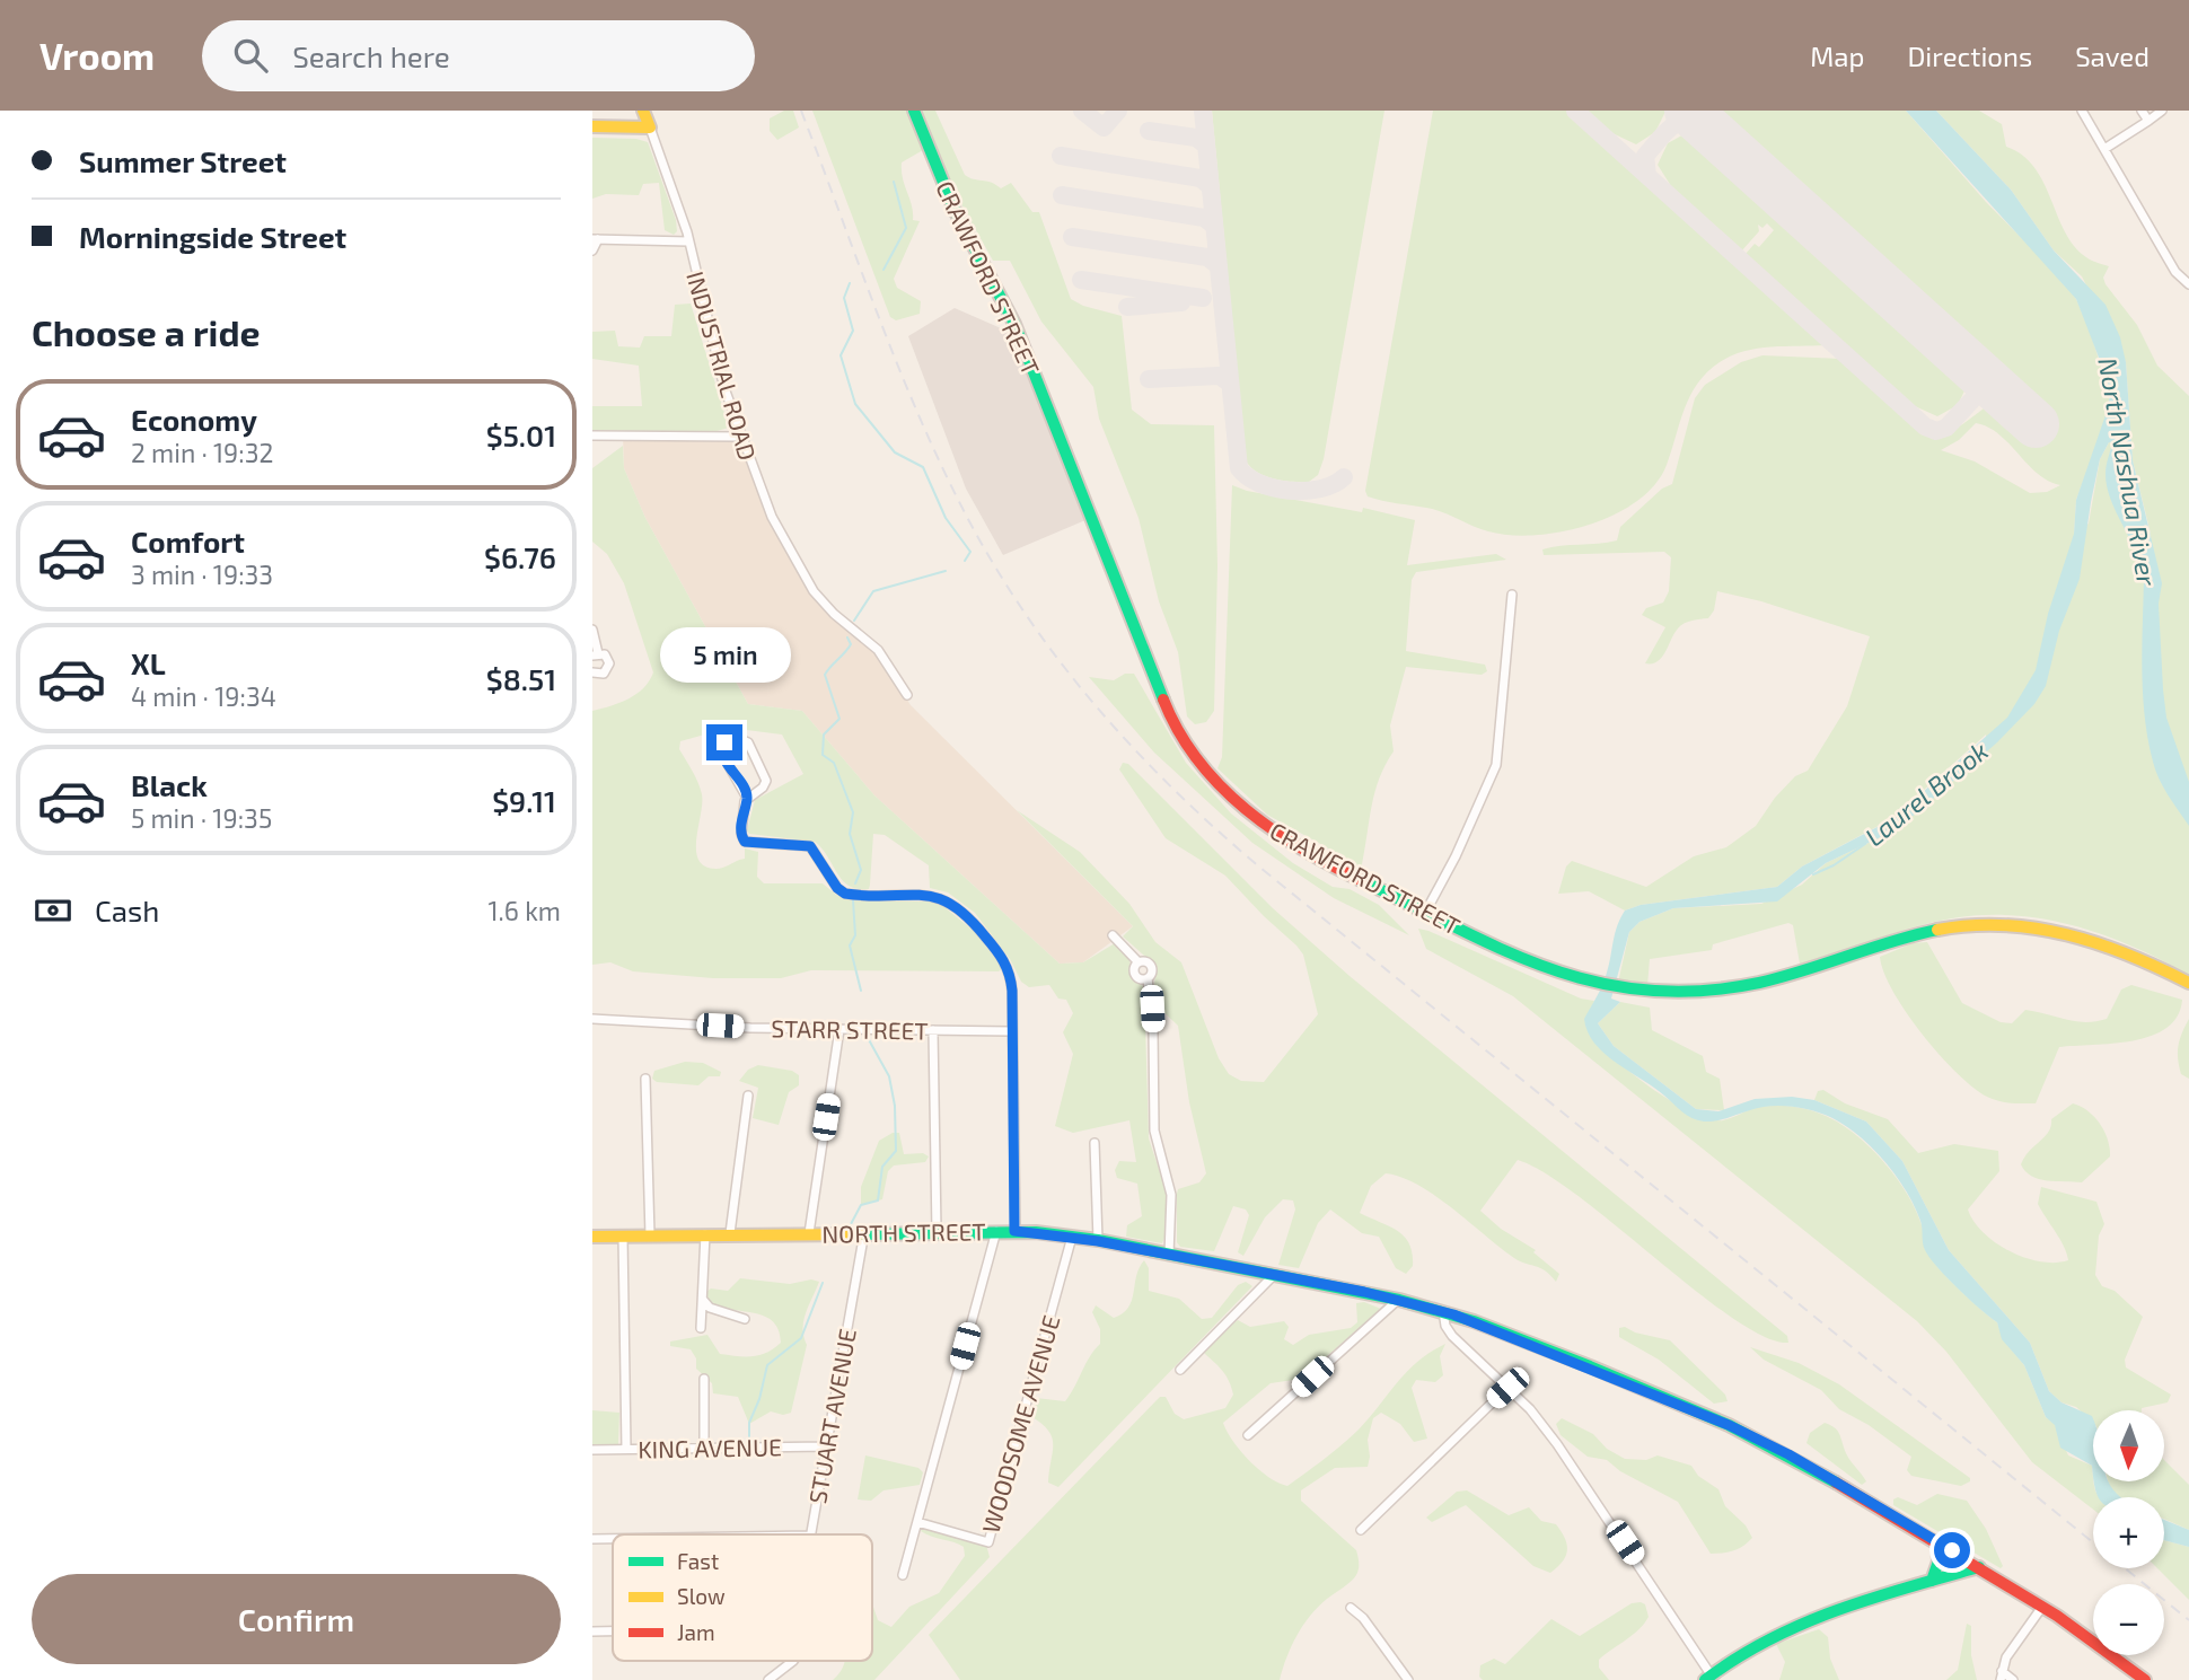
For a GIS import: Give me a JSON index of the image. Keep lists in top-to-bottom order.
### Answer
{
  "streets": {
    "main road": ["CRAWFORD STREET", "INDUSTRIAL ROAD", "NORTH STREET"],
    "street": [
      "STARR STREET",
      "STUART AVENUE",
      "WOODSOME AVENUE",
      "KING AVENUE"
    ]
  },
  "crossings": [
    ["NORTH STREET", "STUART AVENUE"],
    ["NORTH STREET", "WOODSOME AVENUE"],
    ["STUART AVENUE", "KING AVENUE"]
  ],
  "water": ["North Nashua River", "Laurel Brook"],
  "legend": ["Fast", "Slow", "Jam"],
  "north": "bottom",
  "page": {
    "header": "Vroom",
    "search": "Search here",
    "nav": ["Map", "Directions", "Saved"],
    "banner": ["Summer Street", "Morningside Street"],
    "heading": "Choose a ride",
    "list": [
      {
        "name": "Economy",
        "note": "2 min · 19:32",
        "value": "$5.01"
      },
      {
        "name": "Comfort",
        "note": "3 min · 19:33",
        "value": "$6.76"
      },
      {
        "name": "XL",
        "note": "4 min · 19:34",
        "value": "$8.51"
      },
      {
        "name": "Black",
        "note": "5 min · 19:35",
        "value": "$9.11"
      }
    ],
    "bubble": "5 min",
    "pay": ["Cash", "1.6 km"],
    "map_buttons": ["+", "−"],
    "buttons": "Confirm"
  }
}
